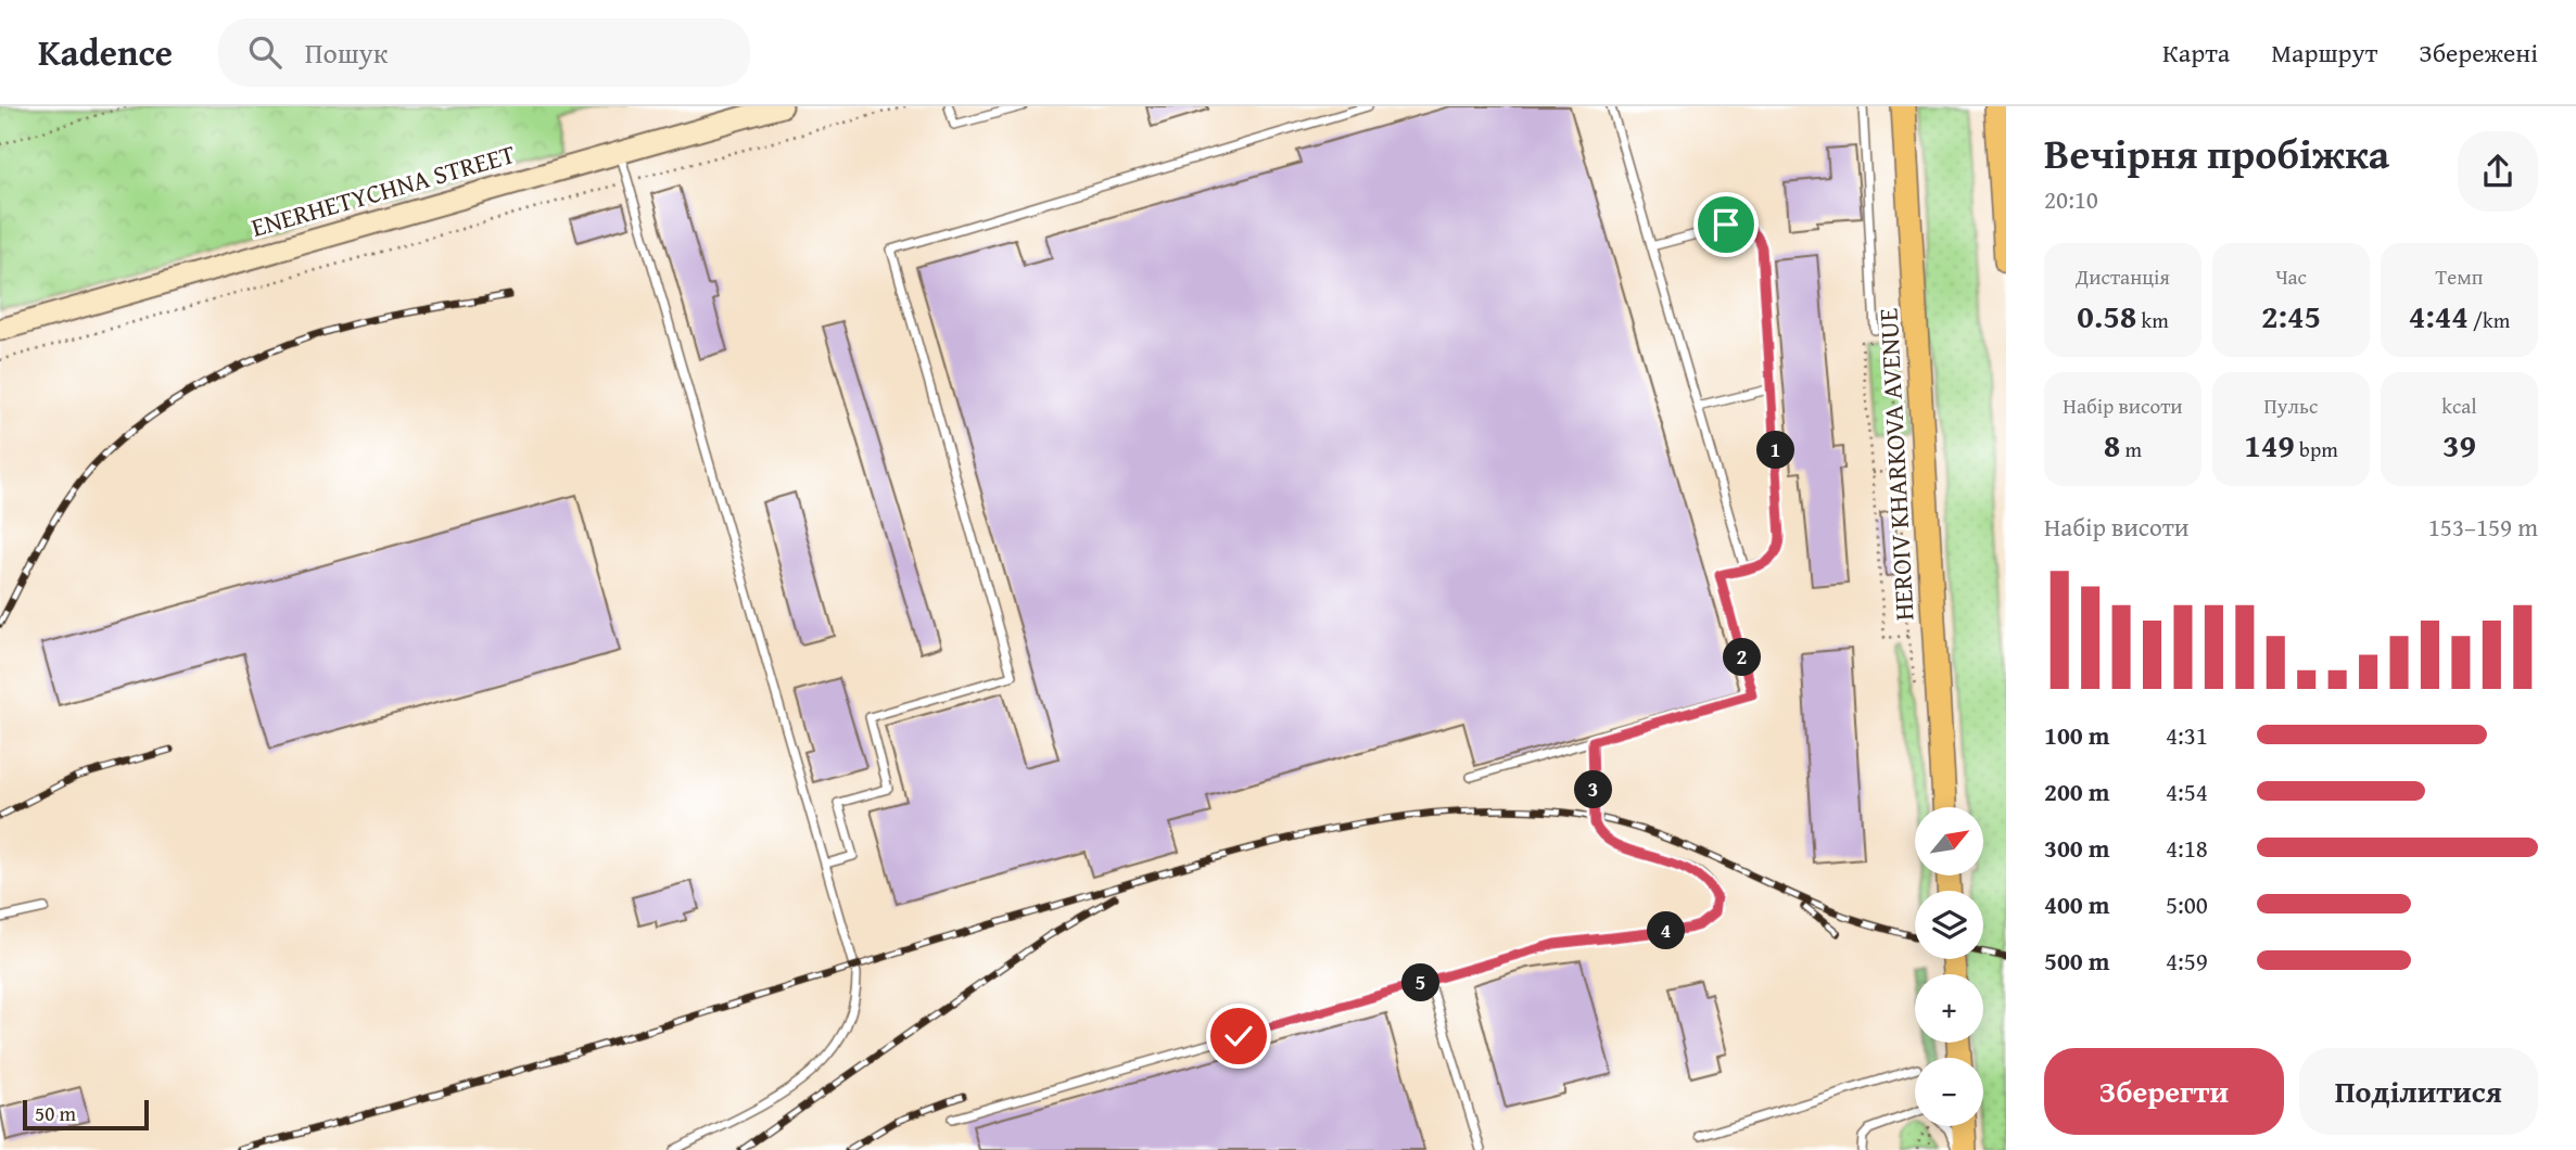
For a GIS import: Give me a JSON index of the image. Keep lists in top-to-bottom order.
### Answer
{
  "streets": {
    "main road": ["HEROIV KHARKOVA AVENUE"],
    "street": ["ENERHETYCHNA STREET"]
  },
  "scale_bar": "50 m",
  "north": "top right",
  "page": {
    "header": "Kadence",
    "search": "Пошук",
    "nav": ["Карта", "Маршрут", "Збережені"],
    "heading": ["Вечірня пробіжка", "20:10"],
    "stats": [
      ["Дистанція", "0.58 km"],
      ["Час", "2:45"],
      ["Темп", "4:44 /km"],
      ["Набір висоти", "8 m"],
      ["Пульс", "149 bpm"],
      ["kcal", "39"]
    ],
    "pins": [
      "1",
      "2",
      "3",
      "4",
      "5"
    ],
    "chart": ["Набір висоти", "153–159 m"],
    "list": [
      {
        "name": "100 m",
        "note": "4:31"
      },
      {
        "name": "200 m",
        "note": "4:54"
      },
      {
        "name": "300 m",
        "note": "4:18"
      },
      {
        "name": "400 m",
        "note": "5:00"
      },
      {
        "name": "500 m",
        "note": "4:59"
      }
    ],
    "map_buttons": ["+", "−"],
    "buttons": ["Зберегти", "Поділитися"],
    "scale": "50 m"
  }
}
